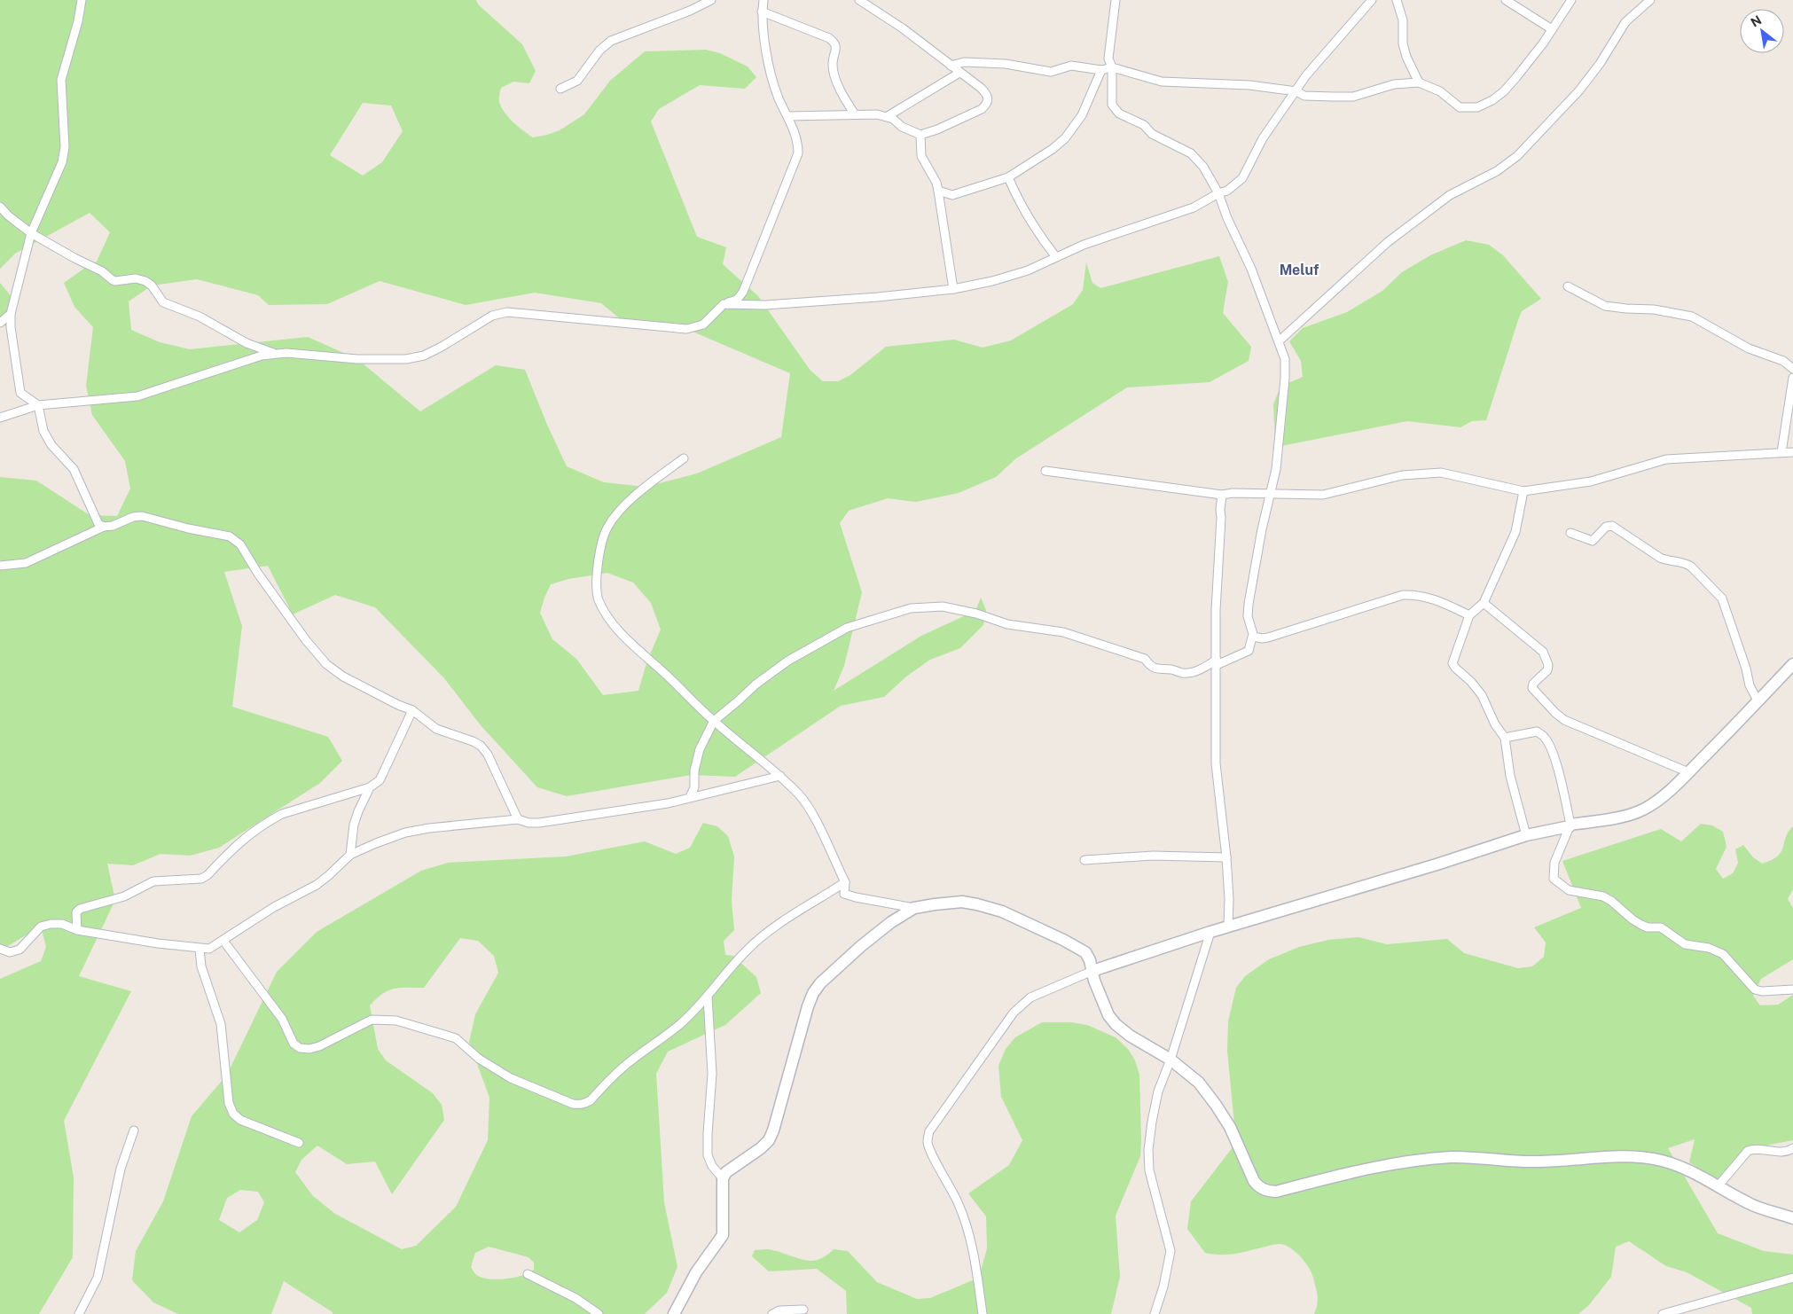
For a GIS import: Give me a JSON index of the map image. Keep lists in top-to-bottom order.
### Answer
{
  "districts": ["Meluf"],
  "north": "top left"
}
